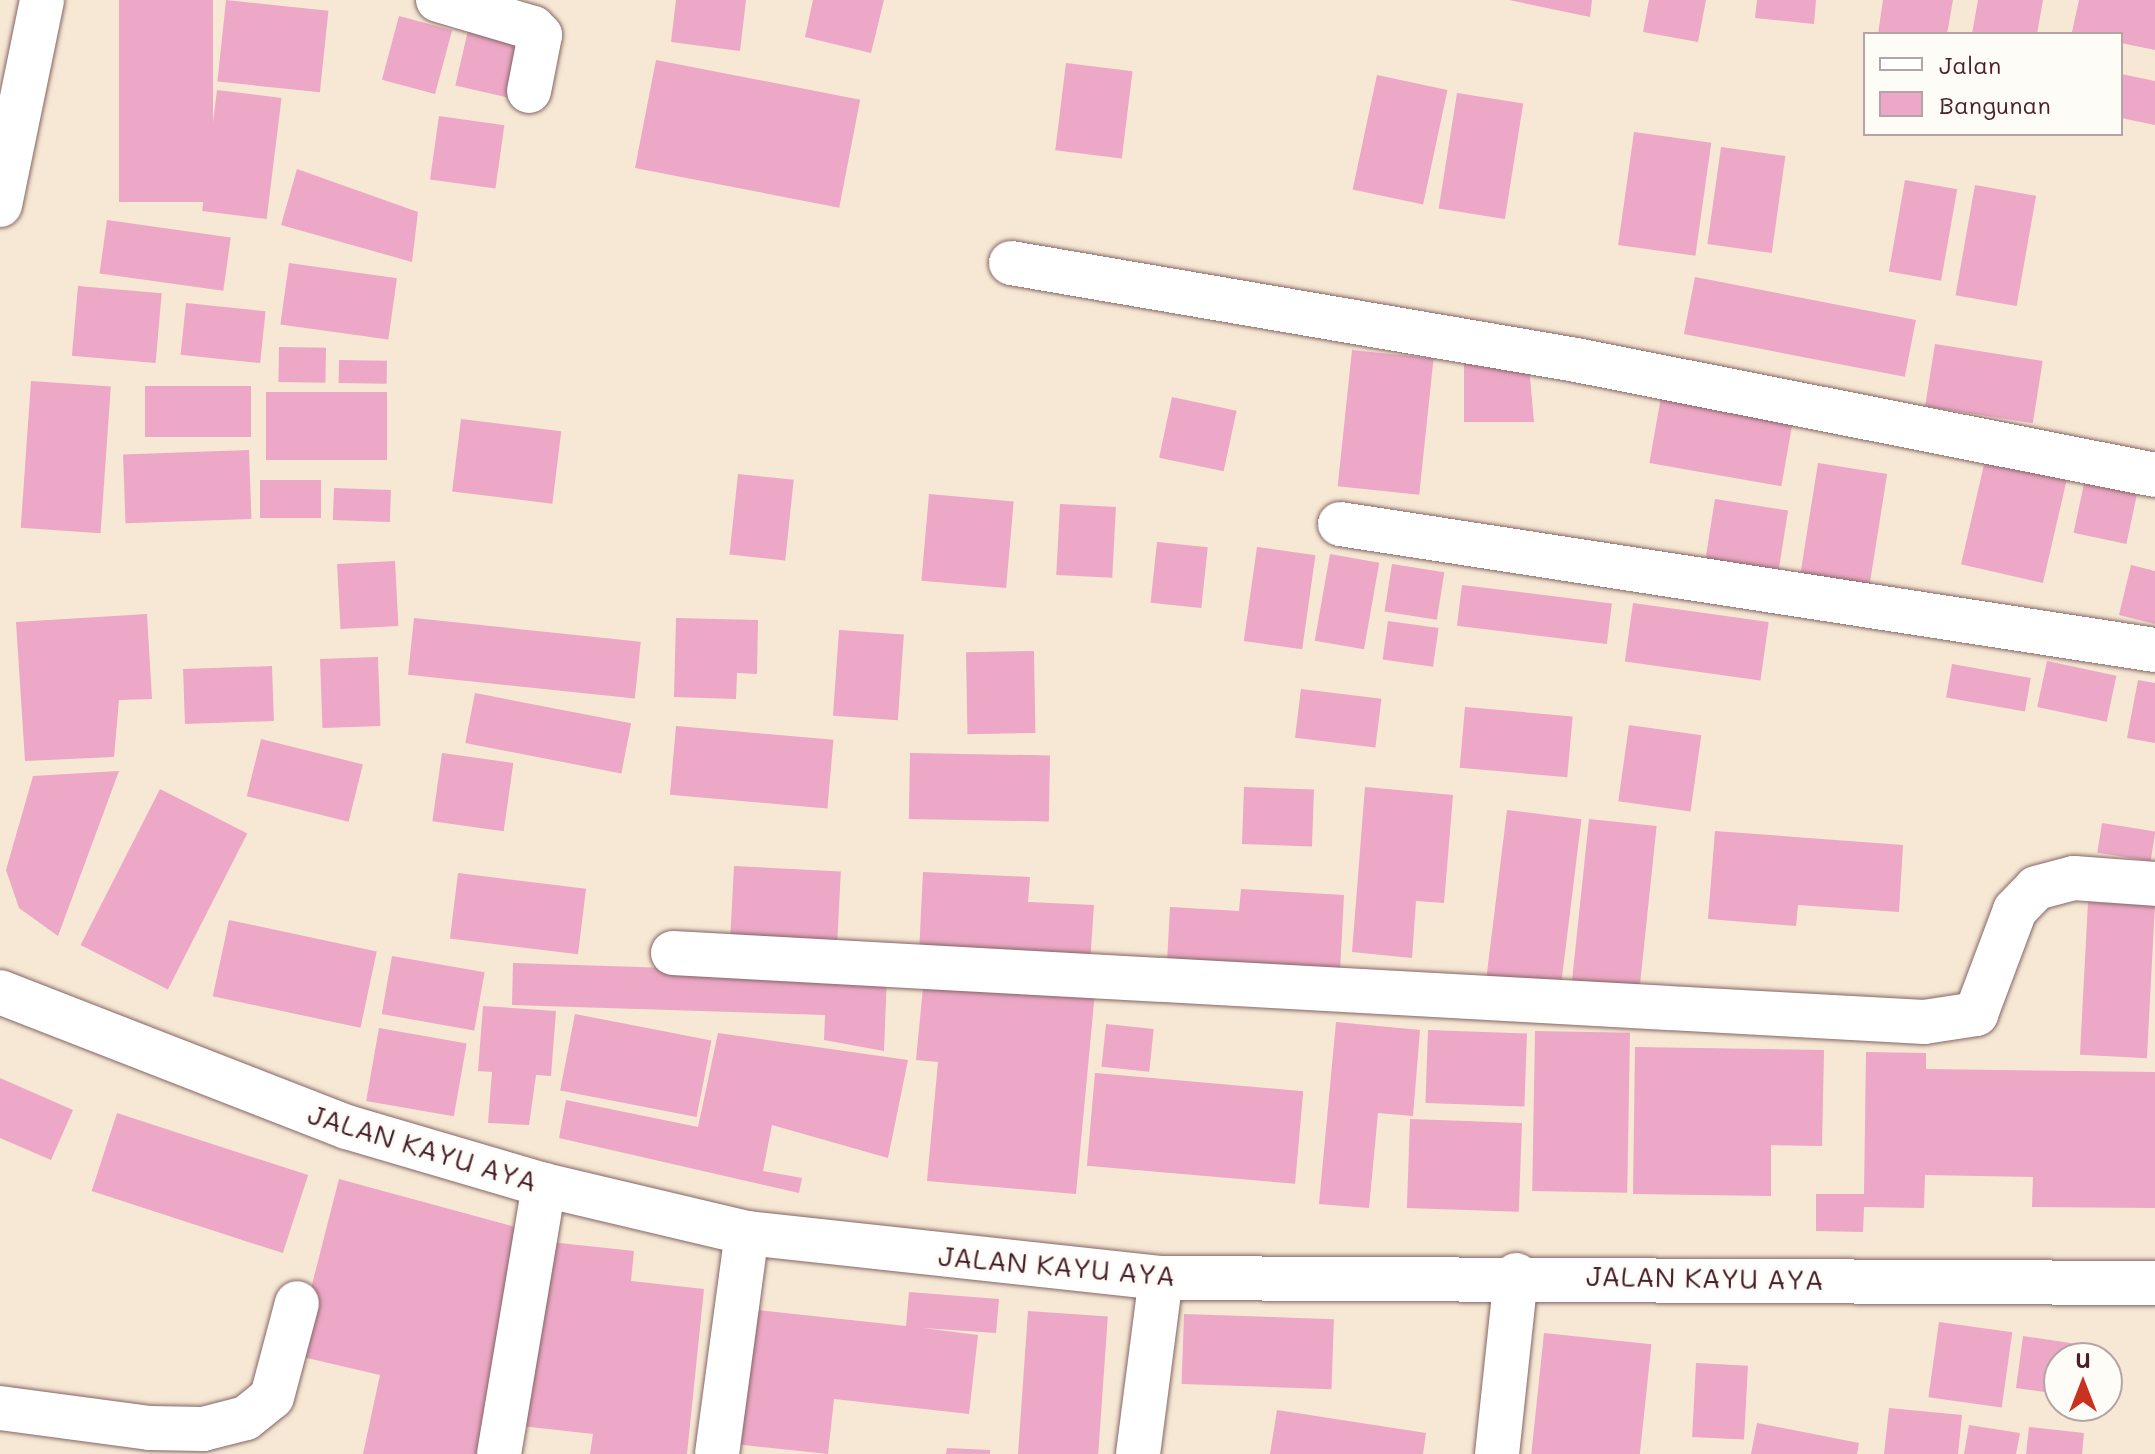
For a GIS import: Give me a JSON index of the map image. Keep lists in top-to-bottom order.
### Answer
{
  "streets": {
    "street": ["JALAN KAYU AYA"]
  },
  "legend": ["Jalan", "Bangunan"],
  "north": "top"
}
